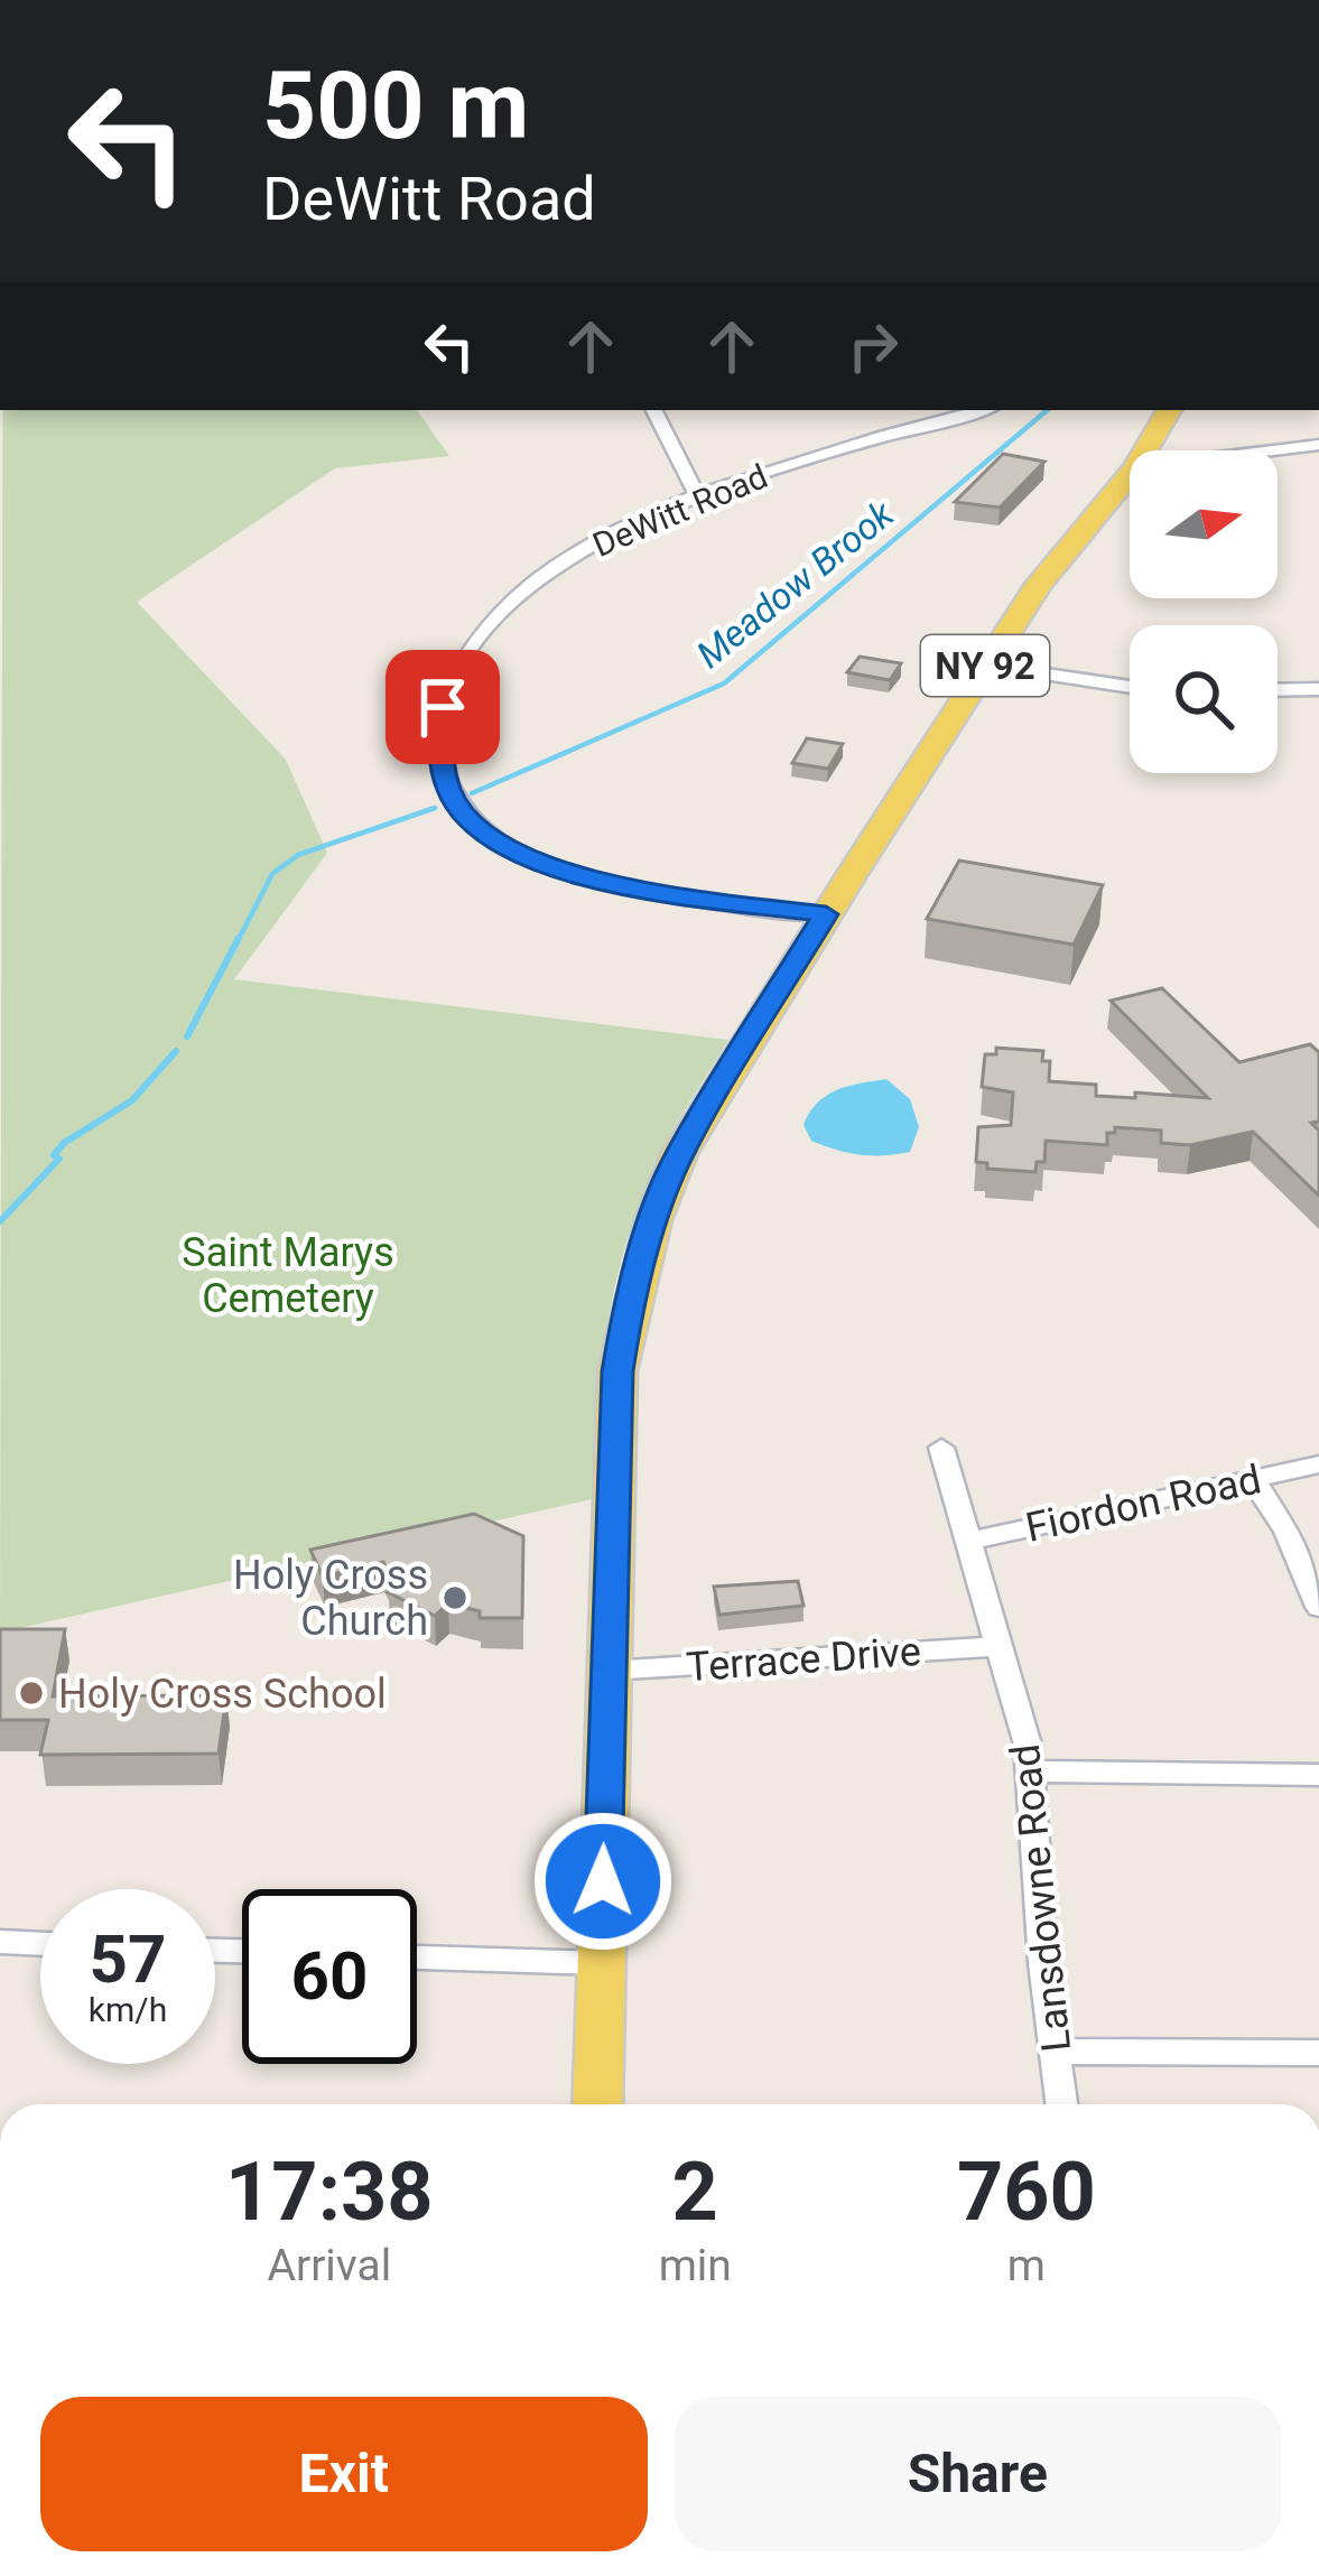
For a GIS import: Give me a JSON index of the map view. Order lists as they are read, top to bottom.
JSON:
{
  "streets": {
    "main road": ["NY 92"],
    "street": [
      "DeWitt Road",
      "Fiordon Road",
      "Terrace Drive",
      "Lansdowne Road"
    ]
  },
  "crossings": [
    ["DeWitt Road", "NY 92"],
    ["NY 92", "Terrace Drive"],
    ["Fiordon Road", "Lansdowne Road"],
    ["Terrace Drive", "Lansdowne Road"]
  ],
  "water": ["Meadow Brook"],
  "parks": ["Saint Marys Cemetery"],
  "places": ["Holy Cross Church", "Holy Cross School"],
  "north": "right",
  "page": {
    "turn": ["500 m", "DeWitt Road"],
    "speed": "57 km/h",
    "limit": "60",
    "eta": [
      "17:38",
      "Arrival",
      "2",
      "min",
      "760",
      "m"
    ],
    "buttons": ["Exit", "Share"]
  }
}
